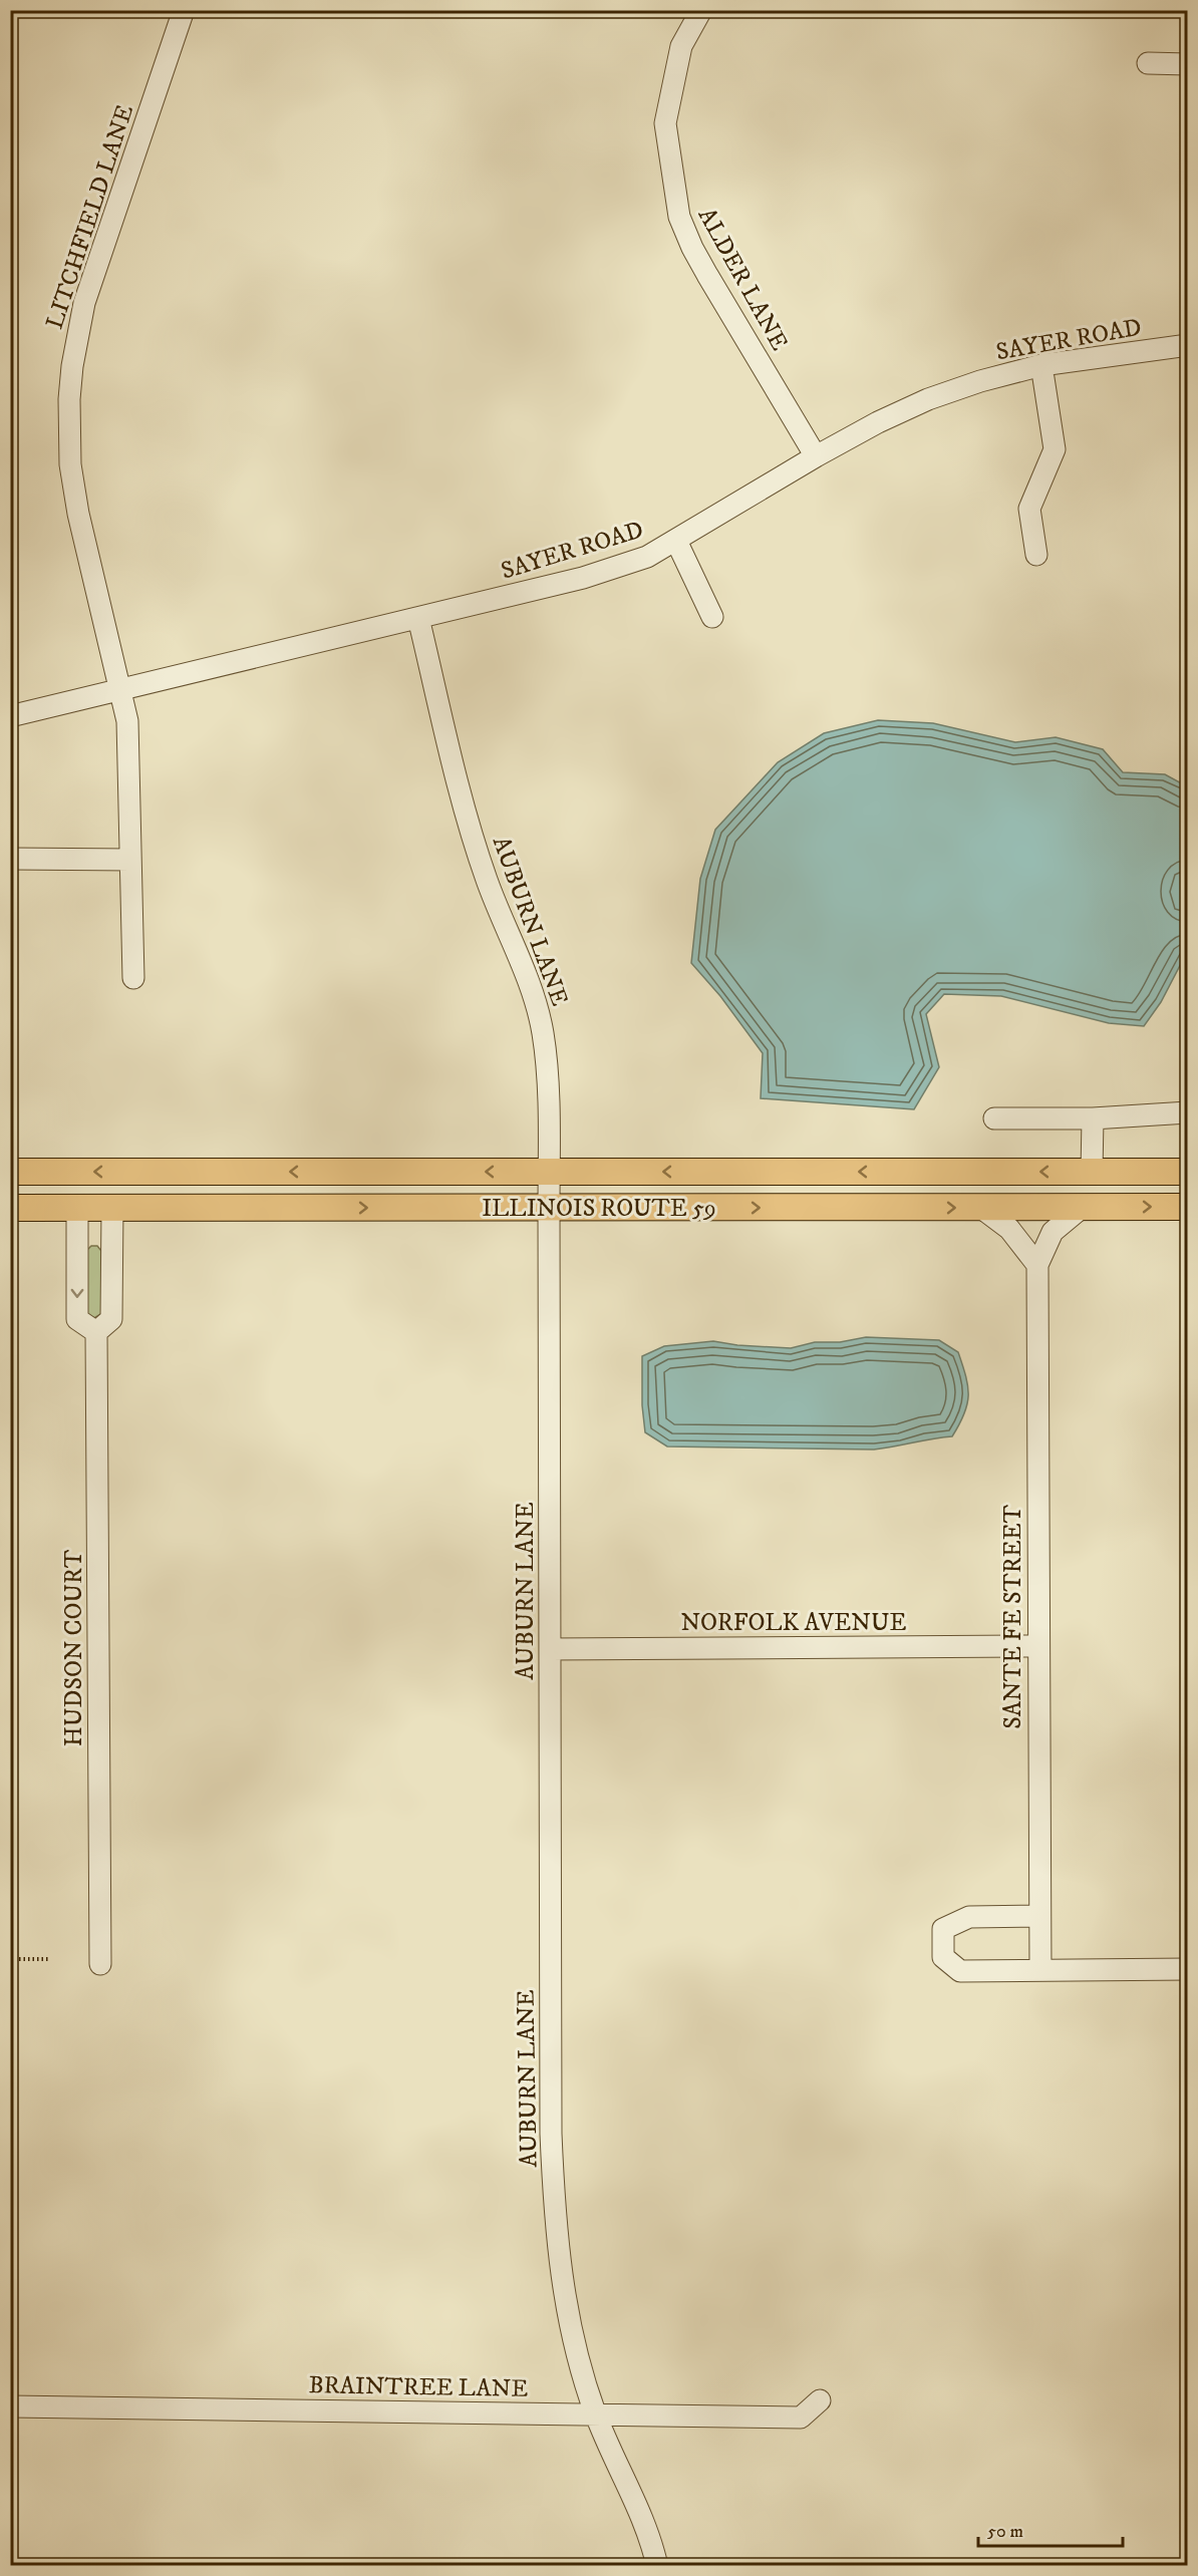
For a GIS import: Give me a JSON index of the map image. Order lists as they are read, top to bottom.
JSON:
{
  "streets": {
    "main road": ["ILLINOIS ROUTE 59"],
    "street": [
      "LITCHFIELD LANE",
      "ALDER LANE",
      "SAYER ROAD",
      "AUBURN LANE",
      "SANTE FE STREET",
      "NORFOLK AVENUE",
      "HUDSON COURT",
      "BRAINTREE LANE"
    ]
  },
  "crossings": [
    ["LITCHFIELD LANE", "SAYER ROAD"],
    ["ALDER LANE", "SAYER ROAD"],
    ["SAYER ROAD", "AUBURN LANE"],
    ["AUBURN LANE", "ILLINOIS ROUTE 59"],
    ["AUBURN LANE", "NORFOLK AVENUE"],
    ["AUBURN LANE", "BRAINTREE LANE"],
    ["ILLINOIS ROUTE 59", "SANTE FE STREET"],
    ["SANTE FE STREET", "NORFOLK AVENUE"]
  ],
  "scale_bar": "50 m"
}
